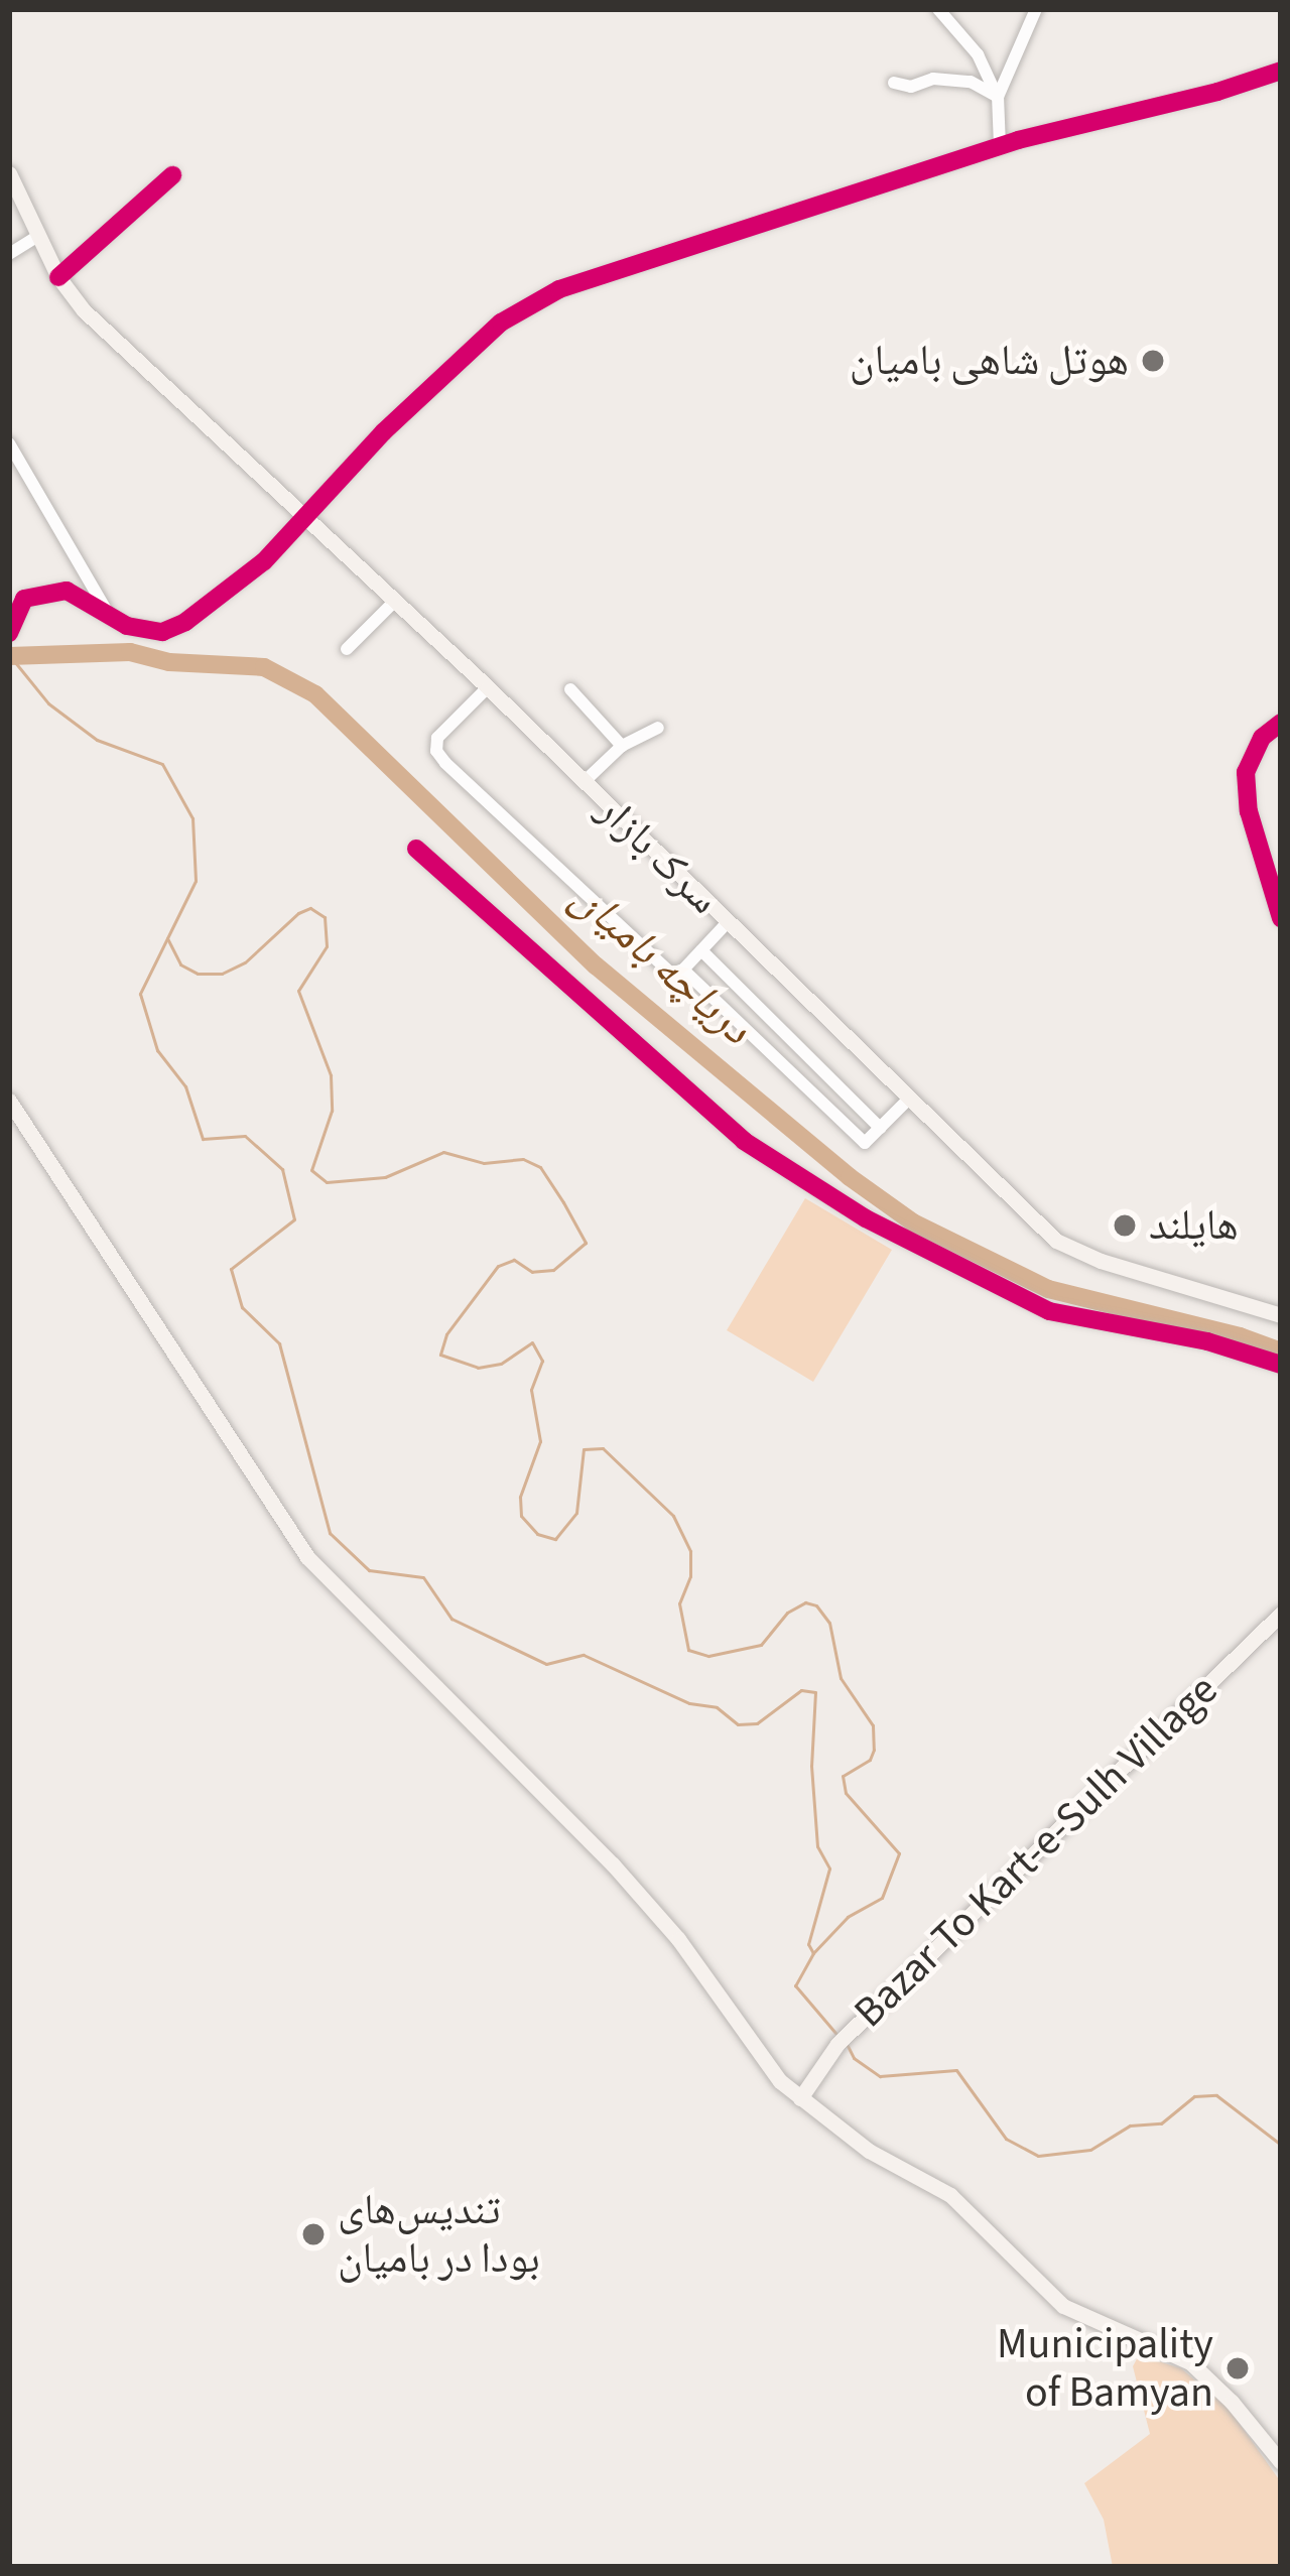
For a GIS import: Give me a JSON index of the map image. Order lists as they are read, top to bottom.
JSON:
{
  "streets": {
    "main road": ["سرک بازار", "Bazar To Kart-e-Sulh Village"]
  },
  "water": ["دریاچه بامیان"],
  "places": [
    "هوتل شاهی بامیان",
    "هایلند",
    "تندیس‌های بودا در بامیان",
    "Municipality of Bamyan"
  ]
}
